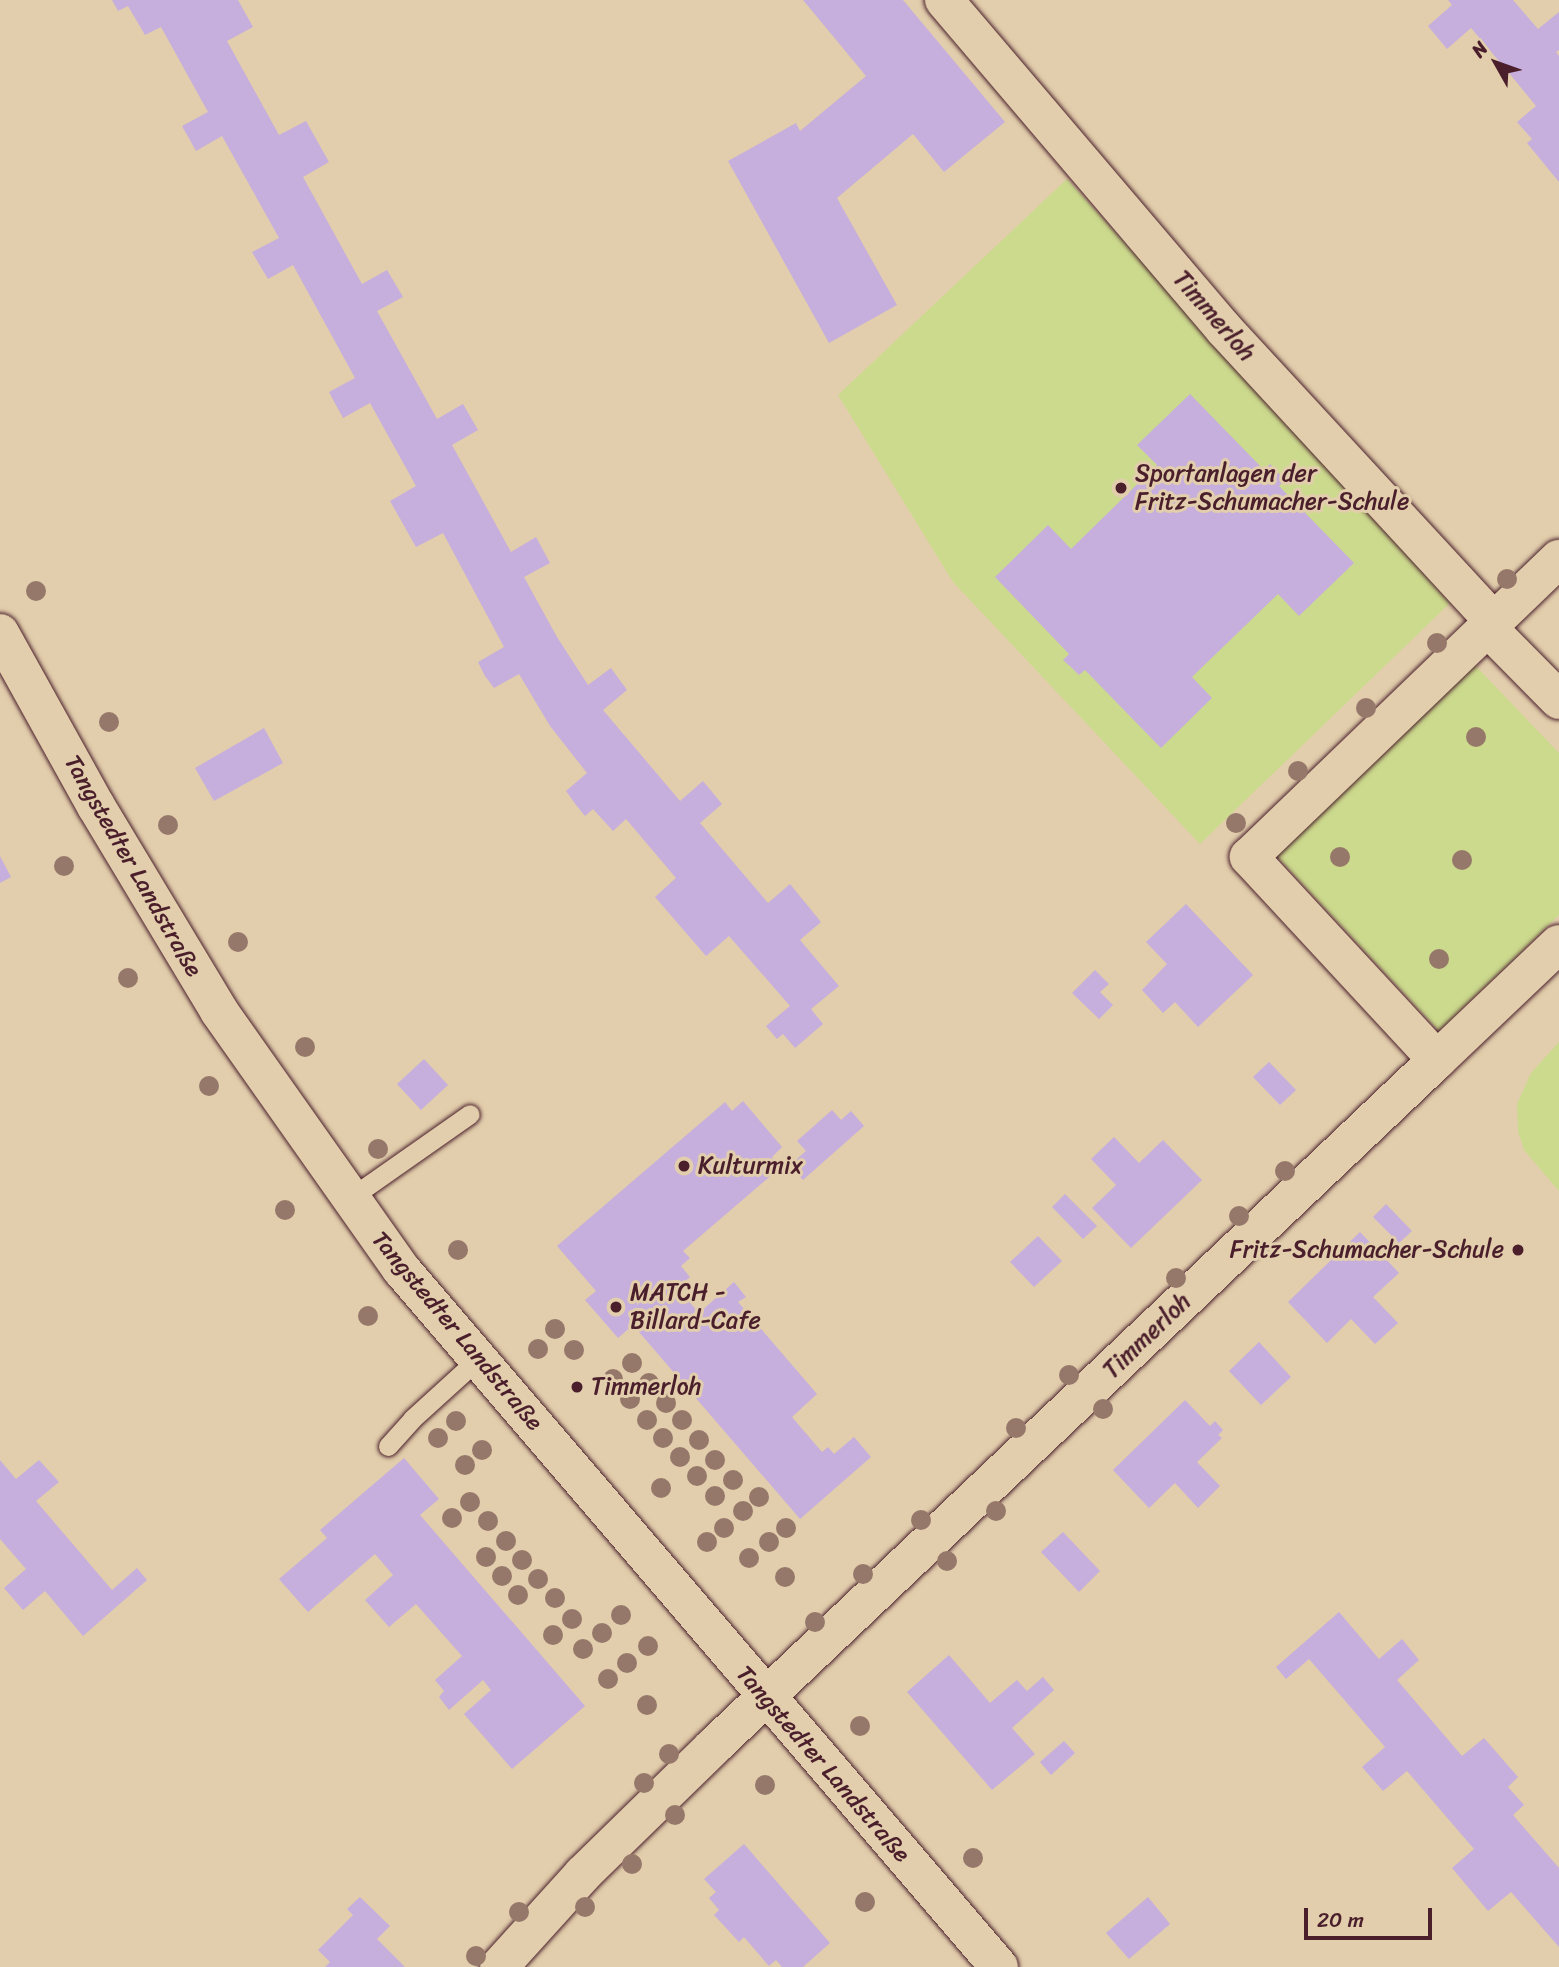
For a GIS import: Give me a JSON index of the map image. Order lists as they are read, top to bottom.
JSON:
{
  "streets": {
    "street": ["Timmerloh", "Tangstedter Landstraße"]
  },
  "crossings": [
    ["Timmerloh", "Tangstedter Landstraße"]
  ],
  "places": [
    "Sportanlagen der Fritz-Schumacher-Schule",
    "Kulturmix",
    "Fritz-Schumacher-Schule",
    "MATCH - Billard-Cafe",
    "Timmerloh"
  ],
  "scale_bar": "20 m",
  "north": "top left"
}
